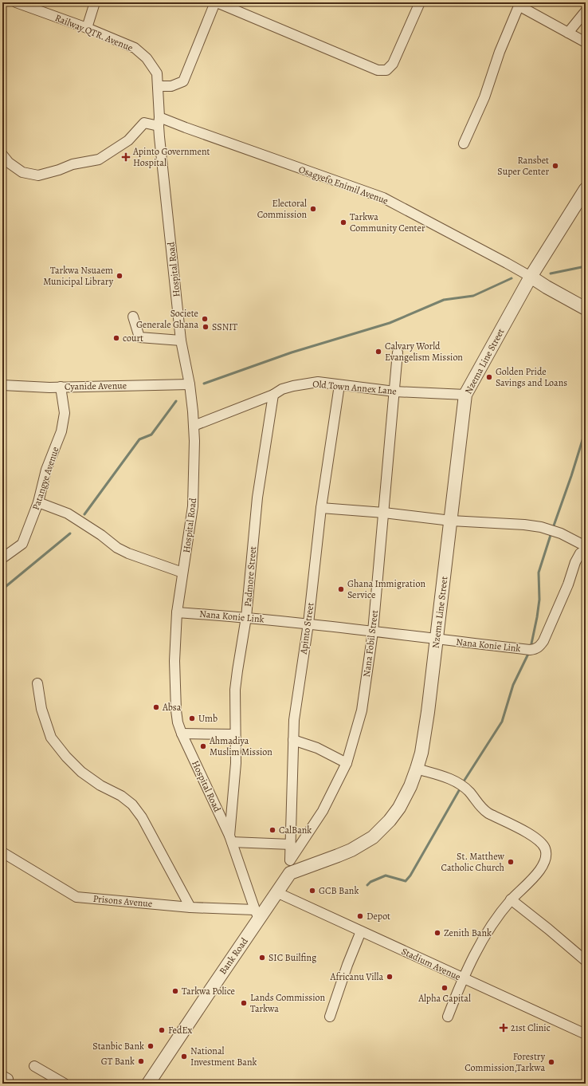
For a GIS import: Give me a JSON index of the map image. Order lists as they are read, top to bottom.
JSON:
{
  "streets": {
    "street": [
      "Railway QTR. Avenue",
      "Osagyefo Enimil Avenue",
      "Hospital Road",
      "Nzema Line Street",
      "Cyanide Avenue",
      "Old Town Annex Lane",
      "Patangye Avenue",
      "Padmore Street",
      "Nana Konie Link",
      "Apinto Street",
      "Nana Fobil Street",
      "Prisons Avenue",
      "Bank Road",
      "Stadium Avenue"
    ]
  },
  "crossings": [
    ["Railway QTR. Avenue", "Osagyefo Enimil Avenue"],
    ["Railway QTR. Avenue", "Hospital Road"],
    ["Osagyefo Enimil Avenue", "Hospital Road"],
    ["Osagyefo Enimil Avenue", "Nzema Line Street"],
    ["Hospital Road", "Cyanide Avenue"],
    ["Hospital Road", "Old Town Annex Lane"],
    ["Hospital Road", "Padmore Street"],
    ["Hospital Road", "Nana Konie Link"],
    ["Hospital Road", "Prisons Avenue"],
    ["Hospital Road", "Bank Road"],
    ["Nzema Line Street", "Old Town Annex Lane"],
    ["Nzema Line Street", "Nana Konie Link"],
    ["Nzema Line Street", "Apinto Street"],
    ["Cyanide Avenue", "Patangye Avenue"],
    ["Old Town Annex Lane", "Padmore Street"],
    ["Old Town Annex Lane", "Apinto Street"],
    ["Old Town Annex Lane", "Nana Fobil Street"],
    ["Padmore Street", "Nana Konie Link"],
    ["Nana Konie Link", "Apinto Street"],
    ["Nana Konie Link", "Nana Fobil Street"],
    ["Apinto Street", "Nana Fobil Street"],
    ["Prisons Avenue", "Bank Road"],
    ["Bank Road", "Stadium Avenue"]
  ],
  "places": {
    "health": ["Apinto Government Hospital", "21st Clinic"],
    "other": [
      "Ransbet Super Center",
      "Electoral Commission",
      "Tarkwa Community Center",
      "Tarkwa Nsuaem Municipal Library",
      "Societe Generale Ghana",
      "SSNIT",
      "court",
      "Calvary World Evangelism Mission",
      "Golden Pride Savings and Loans",
      "Ghana Immigration Service",
      "Absa",
      "Umb",
      "Ahmadiya Muslim Mission",
      "CalBank",
      "St. Matthew Catholic Church",
      "GCB Bank",
      "Depot",
      "Zenith Bank",
      "SIC Builfing",
      "Africanu Villa",
      "Alpha Capital",
      "Tarkwa Police",
      "Lands Commission Tarkwa",
      "FedEx",
      "Stanbic Bank",
      "National Investment Bank",
      "GT Bank",
      "Forestry Commission,Tarkwa"
    ]
  }
}
